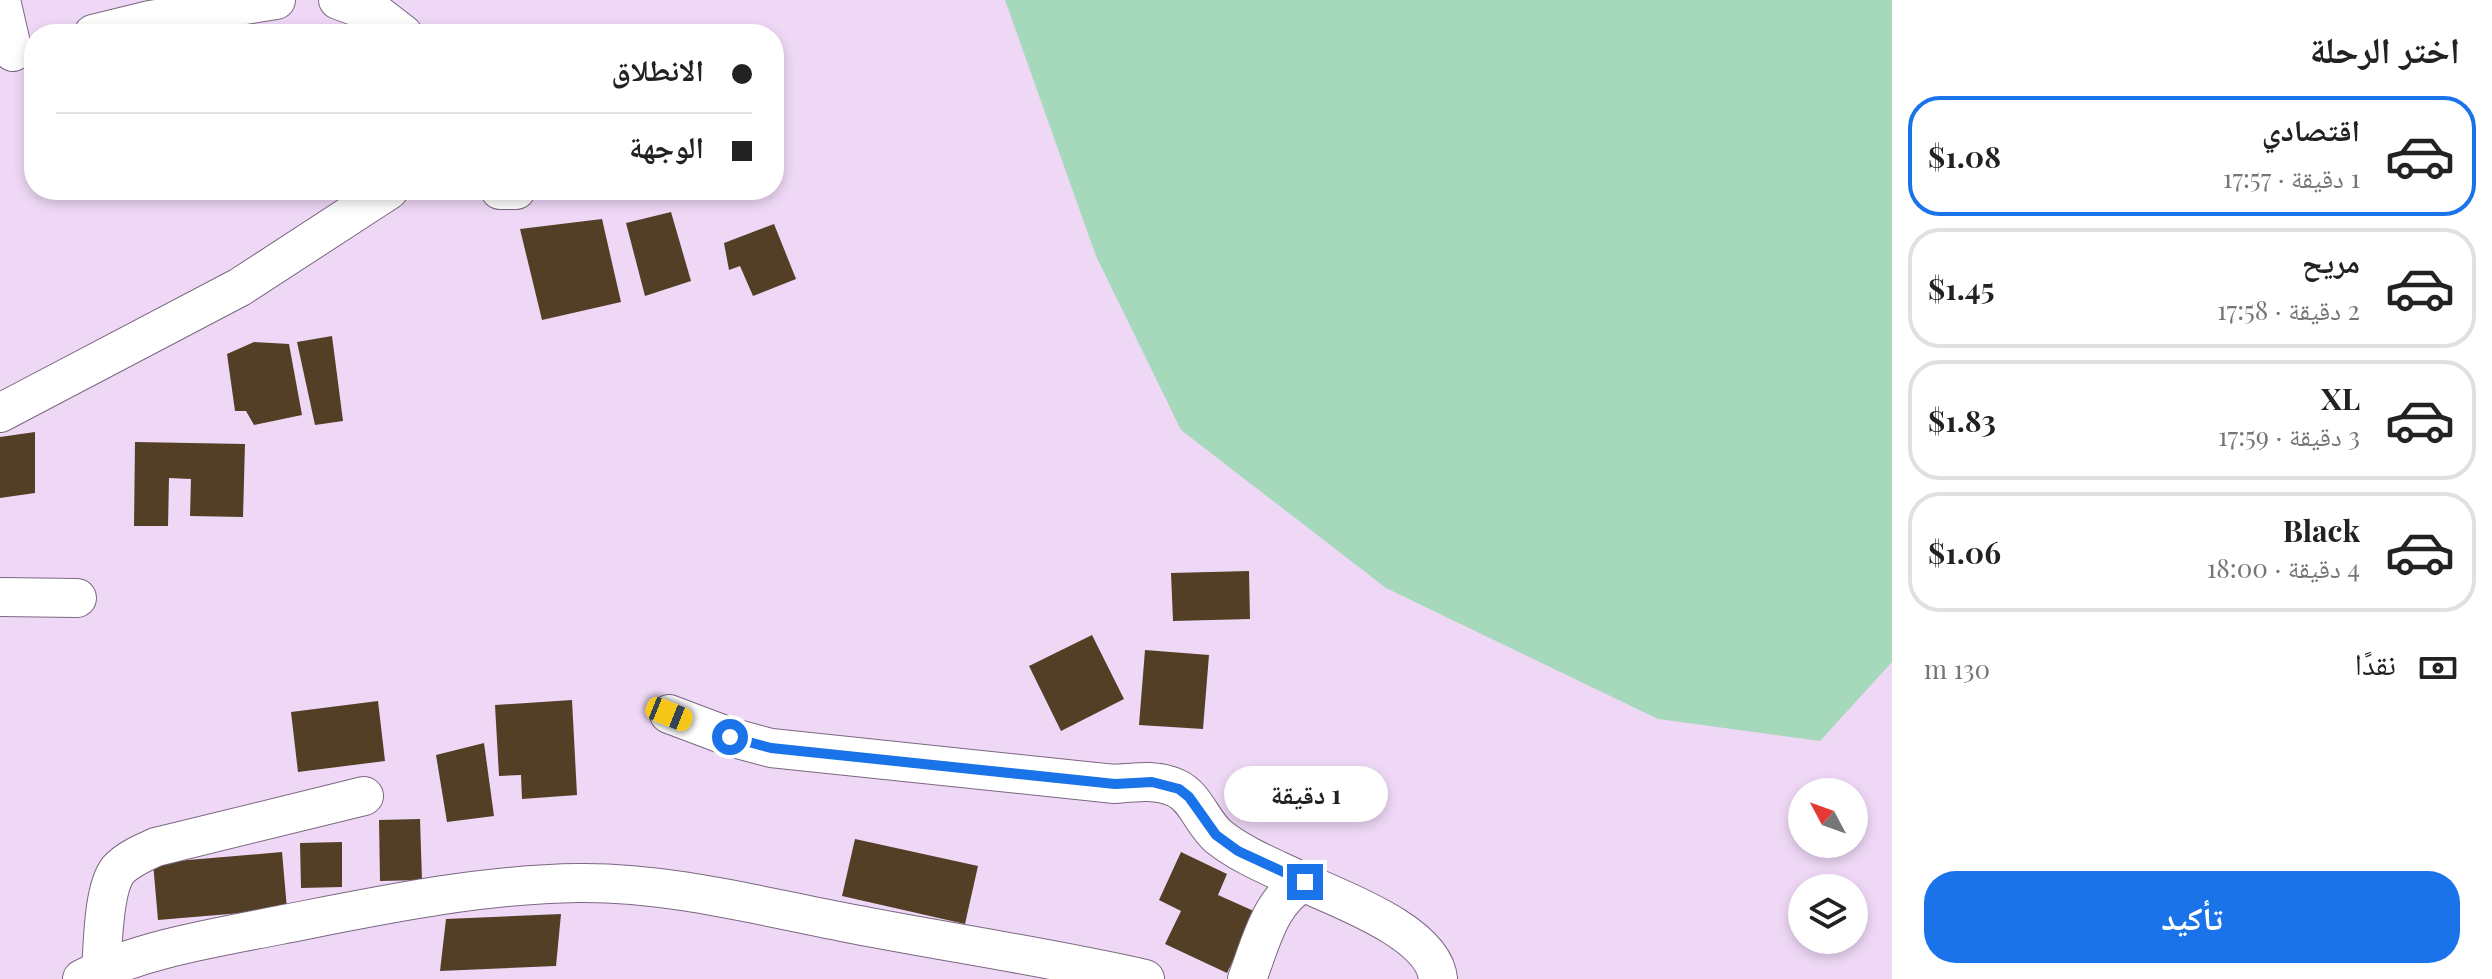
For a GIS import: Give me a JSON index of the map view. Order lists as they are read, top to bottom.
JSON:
{
  "north": "top left",
  "page": {
    "heading": "اختر الرحلة",
    "banner": ["الانطلاق", "الوجهة"],
    "list": [
      {
        "name": "اقتصادي",
        "note": "1 دقيقة · 17:57",
        "value": "$1.08"
      },
      {
        "name": "مريح",
        "note": "2 دقيقة · 17:58",
        "value": "$1.45"
      },
      {
        "name": "XL",
        "note": "3 دقيقة · 17:59",
        "value": "$1.83"
      },
      {
        "name": "Black",
        "note": "4 دقيقة · 18:00",
        "value": "$1.06"
      }
    ],
    "pay": ["نقدًا", "130 m"],
    "bubble": "1 دقيقة",
    "buttons": "تأكيد"
  }
}
